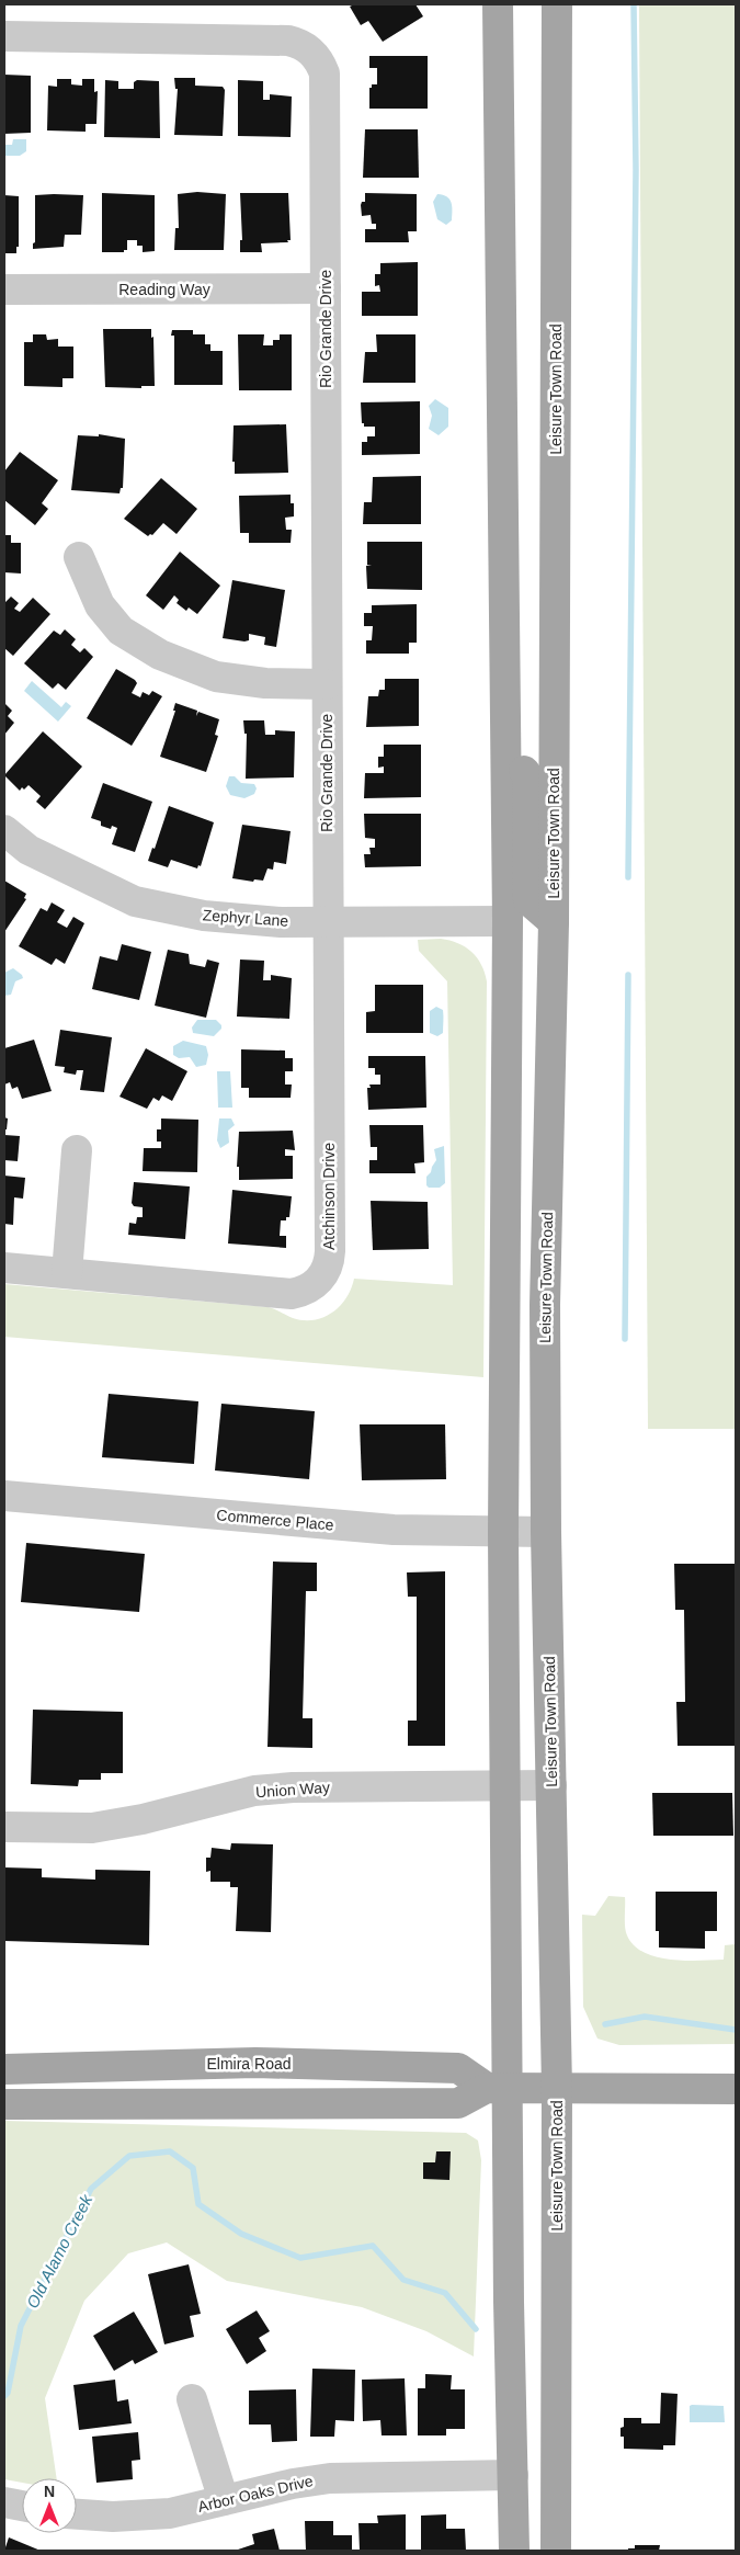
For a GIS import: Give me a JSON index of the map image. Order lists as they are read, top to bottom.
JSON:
{
  "streets": {
    "main road": ["Leisure Town Road", "Elmira Road"],
    "street": [
      "Reading Way",
      "Rio Grande Drive",
      "Zephyr Lane",
      "Atchinson Drive",
      "Commerce Place",
      "Union Way",
      "Arbor Oaks Drive"
    ]
  },
  "crossings": [
    ["Reading Way", "Rio Grande Drive"],
    ["Rio Grande Drive", "Zephyr Lane"],
    ["Rio Grande Drive", "Atchinson Drive"],
    ["Leisure Town Road", "Commerce Place"],
    ["Leisure Town Road", "Union Way"],
    ["Zephyr Lane", "Atchinson Drive"]
  ],
  "water": ["Old Alamo Creek"],
  "north": "top"
}
